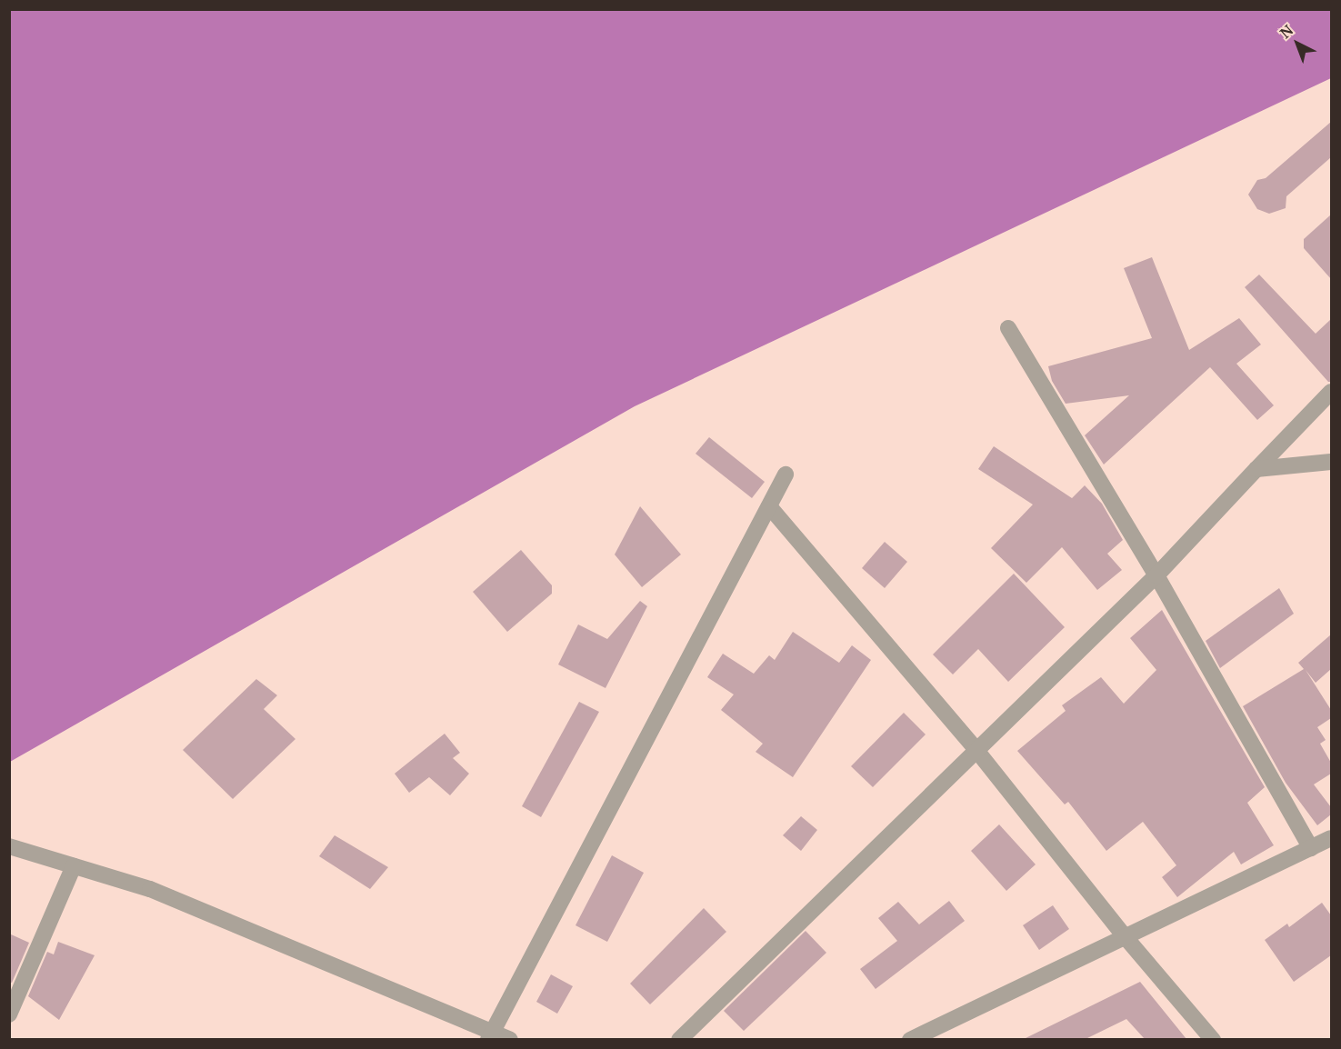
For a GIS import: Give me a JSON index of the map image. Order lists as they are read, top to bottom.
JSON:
{
  "north": "top left"
}
